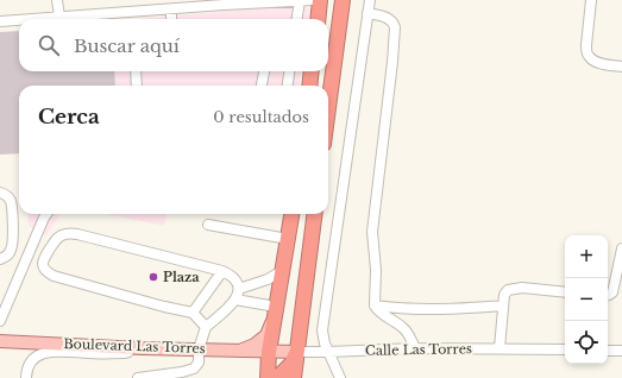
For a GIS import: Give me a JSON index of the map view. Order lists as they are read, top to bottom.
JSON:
{
  "streets": {
    "main road": ["Boulevard Las Torres", "Calle Las Torres"]
  },
  "crossings": [
    ["Boulevard Las Torres", "Calle Las Torres"]
  ],
  "places": ["Plaza"],
  "page": {
    "search": "Buscar aquí",
    "heading": ["Cerca", "0 resultados"],
    "map_buttons": ["+", "−"]
  }
}
